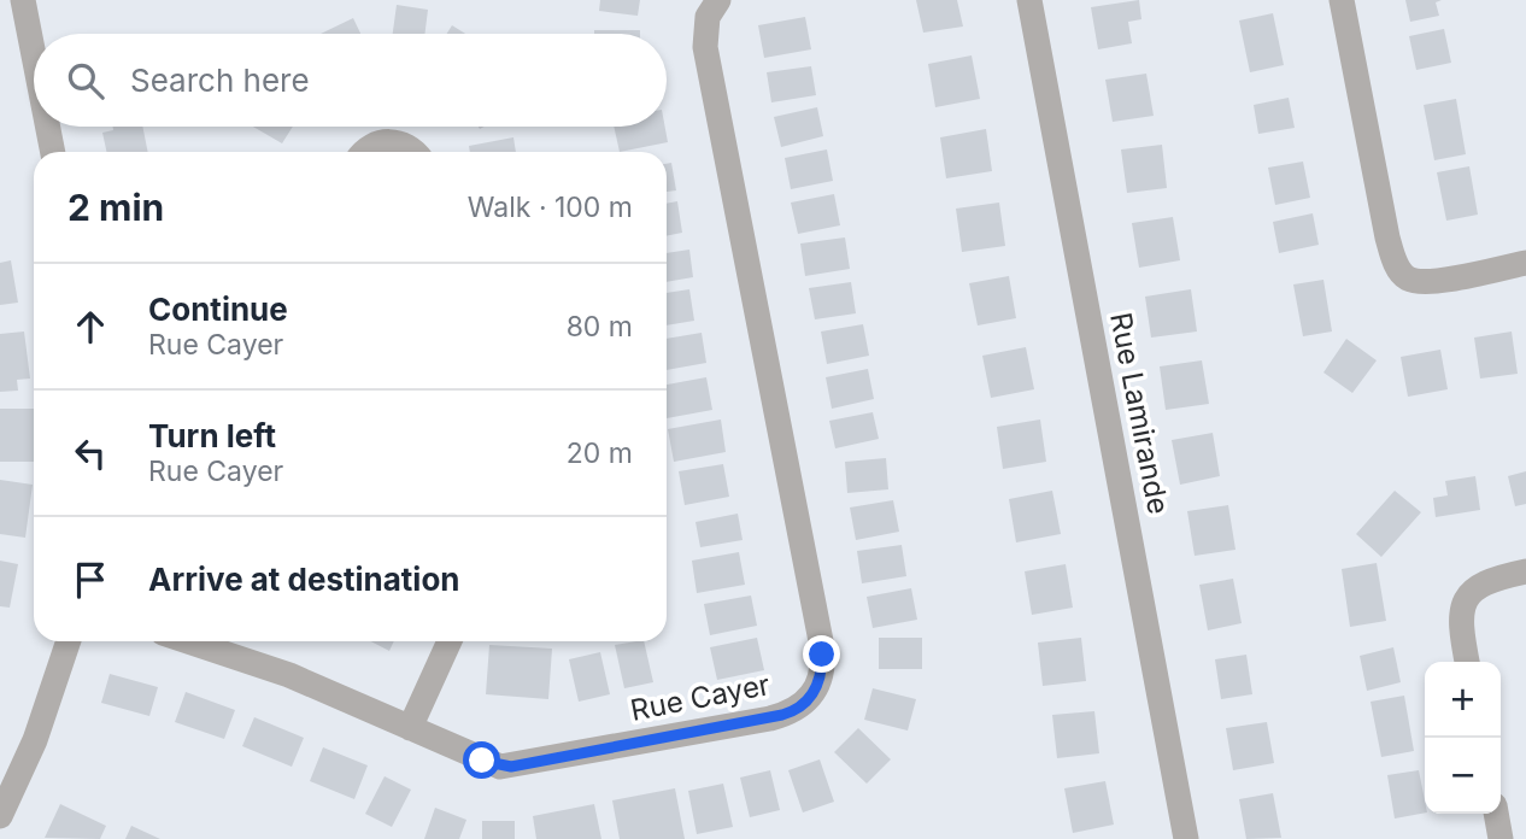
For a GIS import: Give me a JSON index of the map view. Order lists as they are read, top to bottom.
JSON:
{
  "streets": {
    "street": ["Rue Lamirande", "Rue Cayer"]
  },
  "page": {
    "search": "Search here",
    "heading": ["2 min", "Walk · 100 m"],
    "list": [
      ["Continue", "Rue Cayer", "80 m"],
      ["Turn left", "Rue Cayer", "20 m"],
      "Arrive at destination"
    ],
    "map_buttons": ["+", "−"]
  }
}
